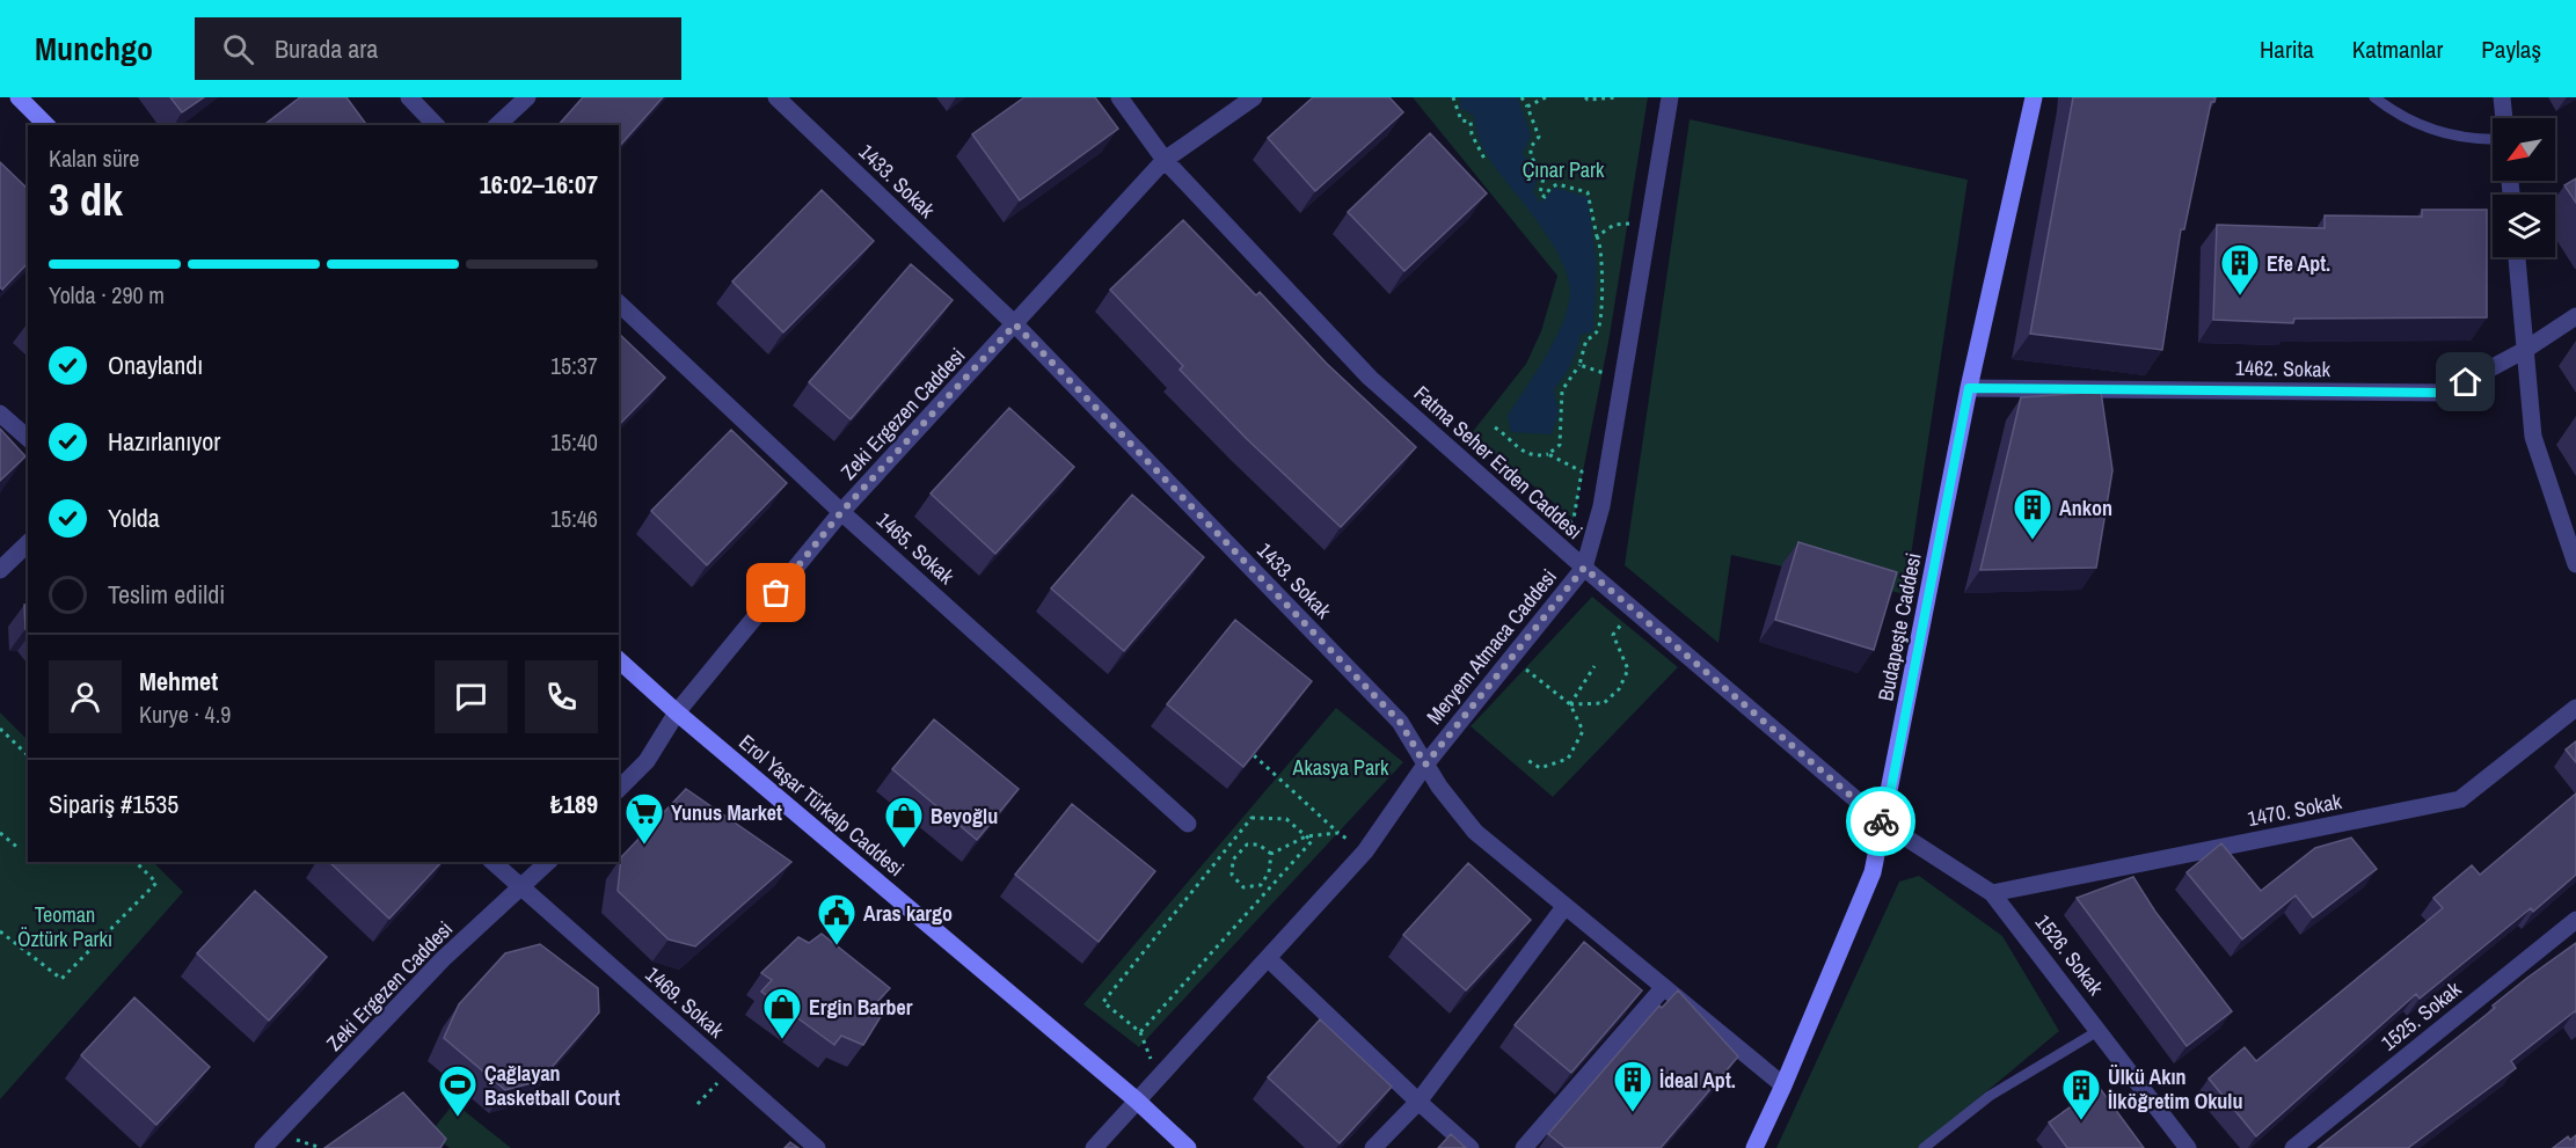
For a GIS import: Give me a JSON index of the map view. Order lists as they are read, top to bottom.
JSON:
{
  "streets": {
    "street": [
      "1433. Sokak",
      "1462. Sokak",
      "Zeki Ergezen Caddesi",
      "Fatma Seher Erden Caddesi",
      "1465. Sokak",
      "Budapeşte Caddesi",
      "Meryem Atmaca Caddesi",
      "Erol Yaşar Türkalp Caddesi",
      "1470. Sokak",
      "1526. Sokak",
      "1469. Sokak",
      "1525. Sokak"
    ]
  },
  "crossings": [
    ["1433. Sokak", "Zeki Ergezen Caddesi"],
    ["1433. Sokak", "Budapeşte Caddesi"],
    ["1433. Sokak", "Meryem Atmaca Caddesi"],
    ["1462. Sokak", "Budapeşte Caddesi"],
    ["Zeki Ergezen Caddesi", "Fatma Seher Erden Caddesi"],
    ["Zeki Ergezen Caddesi", "1465. Sokak"],
    ["Zeki Ergezen Caddesi", "Erol Yaşar Türkalp Caddesi"],
    ["Zeki Ergezen Caddesi", "1469. Sokak"],
    ["Fatma Seher Erden Caddesi", "Budapeşte Caddesi"],
    ["Fatma Seher Erden Caddesi", "Meryem Atmaca Caddesi"],
    ["Fatma Seher Erden Caddesi", "1526. Sokak"],
    ["Budapeşte Caddesi", "1526. Sokak"],
    ["Meryem Atmaca Caddesi", "Erol Yaşar Türkalp Caddesi"],
    ["1470. Sokak", "1526. Sokak"]
  ],
  "parks": ["Çınar Park", "Akasya Park", "Teoman Öztürk Parkı"],
  "places": {
    "building": [
      "Efe Apt.",
      "Ankon",
      "İdeal Apt.",
      "Ülkü Akın İlköğretim Okulu"
    ],
    "supermarket": ["Yunus Market"],
    "shop": ["Beyoğlu", "Ergin Barber"],
    "public building": ["Aras kargo"],
    "sports": ["Çağlayan Basketball Court"]
  },
  "north": "bottom left",
  "page": {
    "header": "Munchgo",
    "search": "Burada ara",
    "nav": ["Harita", "Katmanlar", "Paylaş"],
    "heading": ["3 dk", "Kalan süre", "16:02–16:07"],
    "panel": [
      "Mehmet",
      "Kurye · 4.9",
      "Sipariş #1535",
      "₺189"
    ],
    "bar": "Yolda · 290 m",
    "list": [
      ["Onaylandı", "15:37"],
      ["Hazırlanıyor", "15:40"],
      ["Yolda", "15:46"],
      "Teslim edildi"
    ]
  }
}
